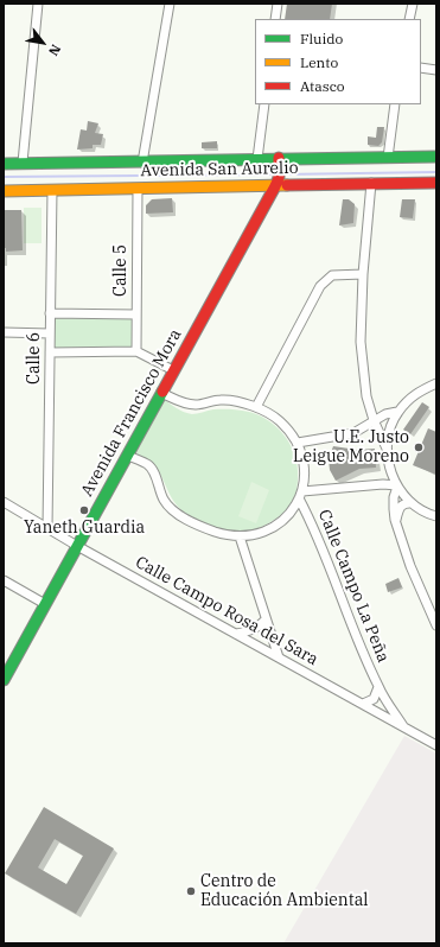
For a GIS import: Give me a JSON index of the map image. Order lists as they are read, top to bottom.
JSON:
{
  "streets": {
    "main road": ["Avenida San Aurelio", "Avenida Francisco Mora"],
    "street": [
      "Calle 5",
      "Calle 6",
      "Calle Campo La Peña",
      "Calle Campo Rosa del Sara"
    ]
  },
  "crossings": [
    ["Avenida San Aurelio", "Calle 5"],
    ["Avenida San Aurelio", "Calle 6"],
    ["Avenida San Aurelio", "Avenida Francisco Mora"],
    ["Calle 6", "Calle Campo Rosa del Sara"],
    ["Avenida Francisco Mora", "Calle Campo La Peña"],
    ["Avenida Francisco Mora", "Calle Campo Rosa del Sara"],
    ["Calle Campo La Peña", "Calle Campo Rosa del Sara"]
  ],
  "places": ["U.E. Justo Leigue Moreno", "Yaneth Guardia", "Centro de Educación Ambiental"],
  "legend": ["Fluido", "Lento", "Atasco"],
  "north": "bottom right"
}
